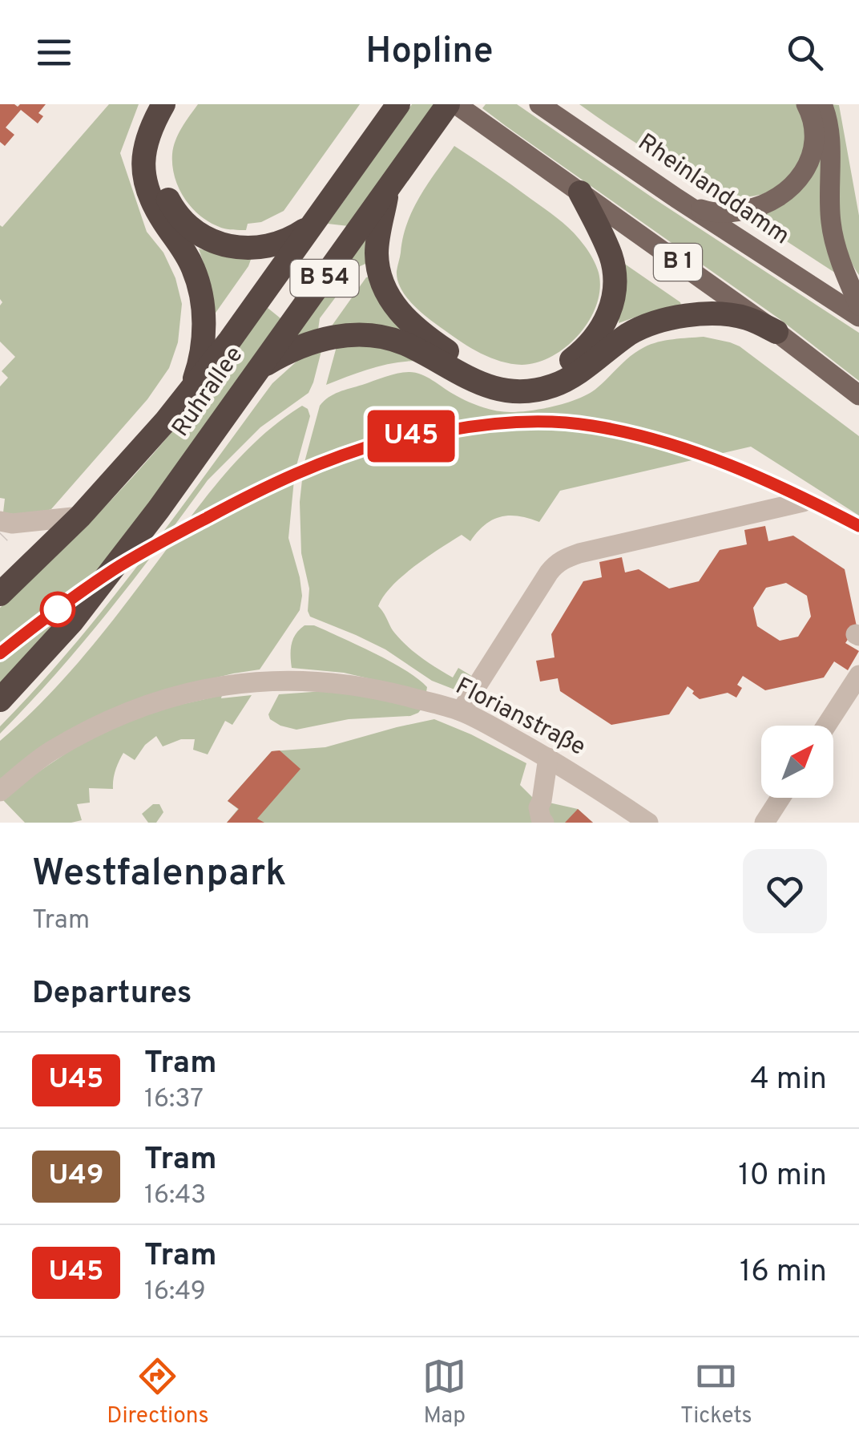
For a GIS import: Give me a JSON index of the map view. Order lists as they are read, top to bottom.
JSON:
{
  "streets": {
    "highway": ["B 54", "Ruhrallee"],
    "main road": ["Rheinlanddamm", "B 1"],
    "street": ["Florianstraße"]
  },
  "lines": ["tram line U45"],
  "north": "top right",
  "page": {
    "header": "Hopline",
    "on_map": "U45",
    "heading": [
      ["Westfalenpark", "Tram"],
      "Departures"
    ],
    "list": [
      {
        "mark": "U45",
        "name": "Tram",
        "note": "16:37",
        "value": "4 min"
      },
      {
        "mark": "U49",
        "name": "Tram",
        "note": "16:43",
        "value": "10 min"
      },
      {
        "mark": "U45",
        "name": "Tram",
        "note": "16:49",
        "value": "16 min"
      }
    ],
    "tabs": ["Directions", "Map", "Tickets"]
  }
}
